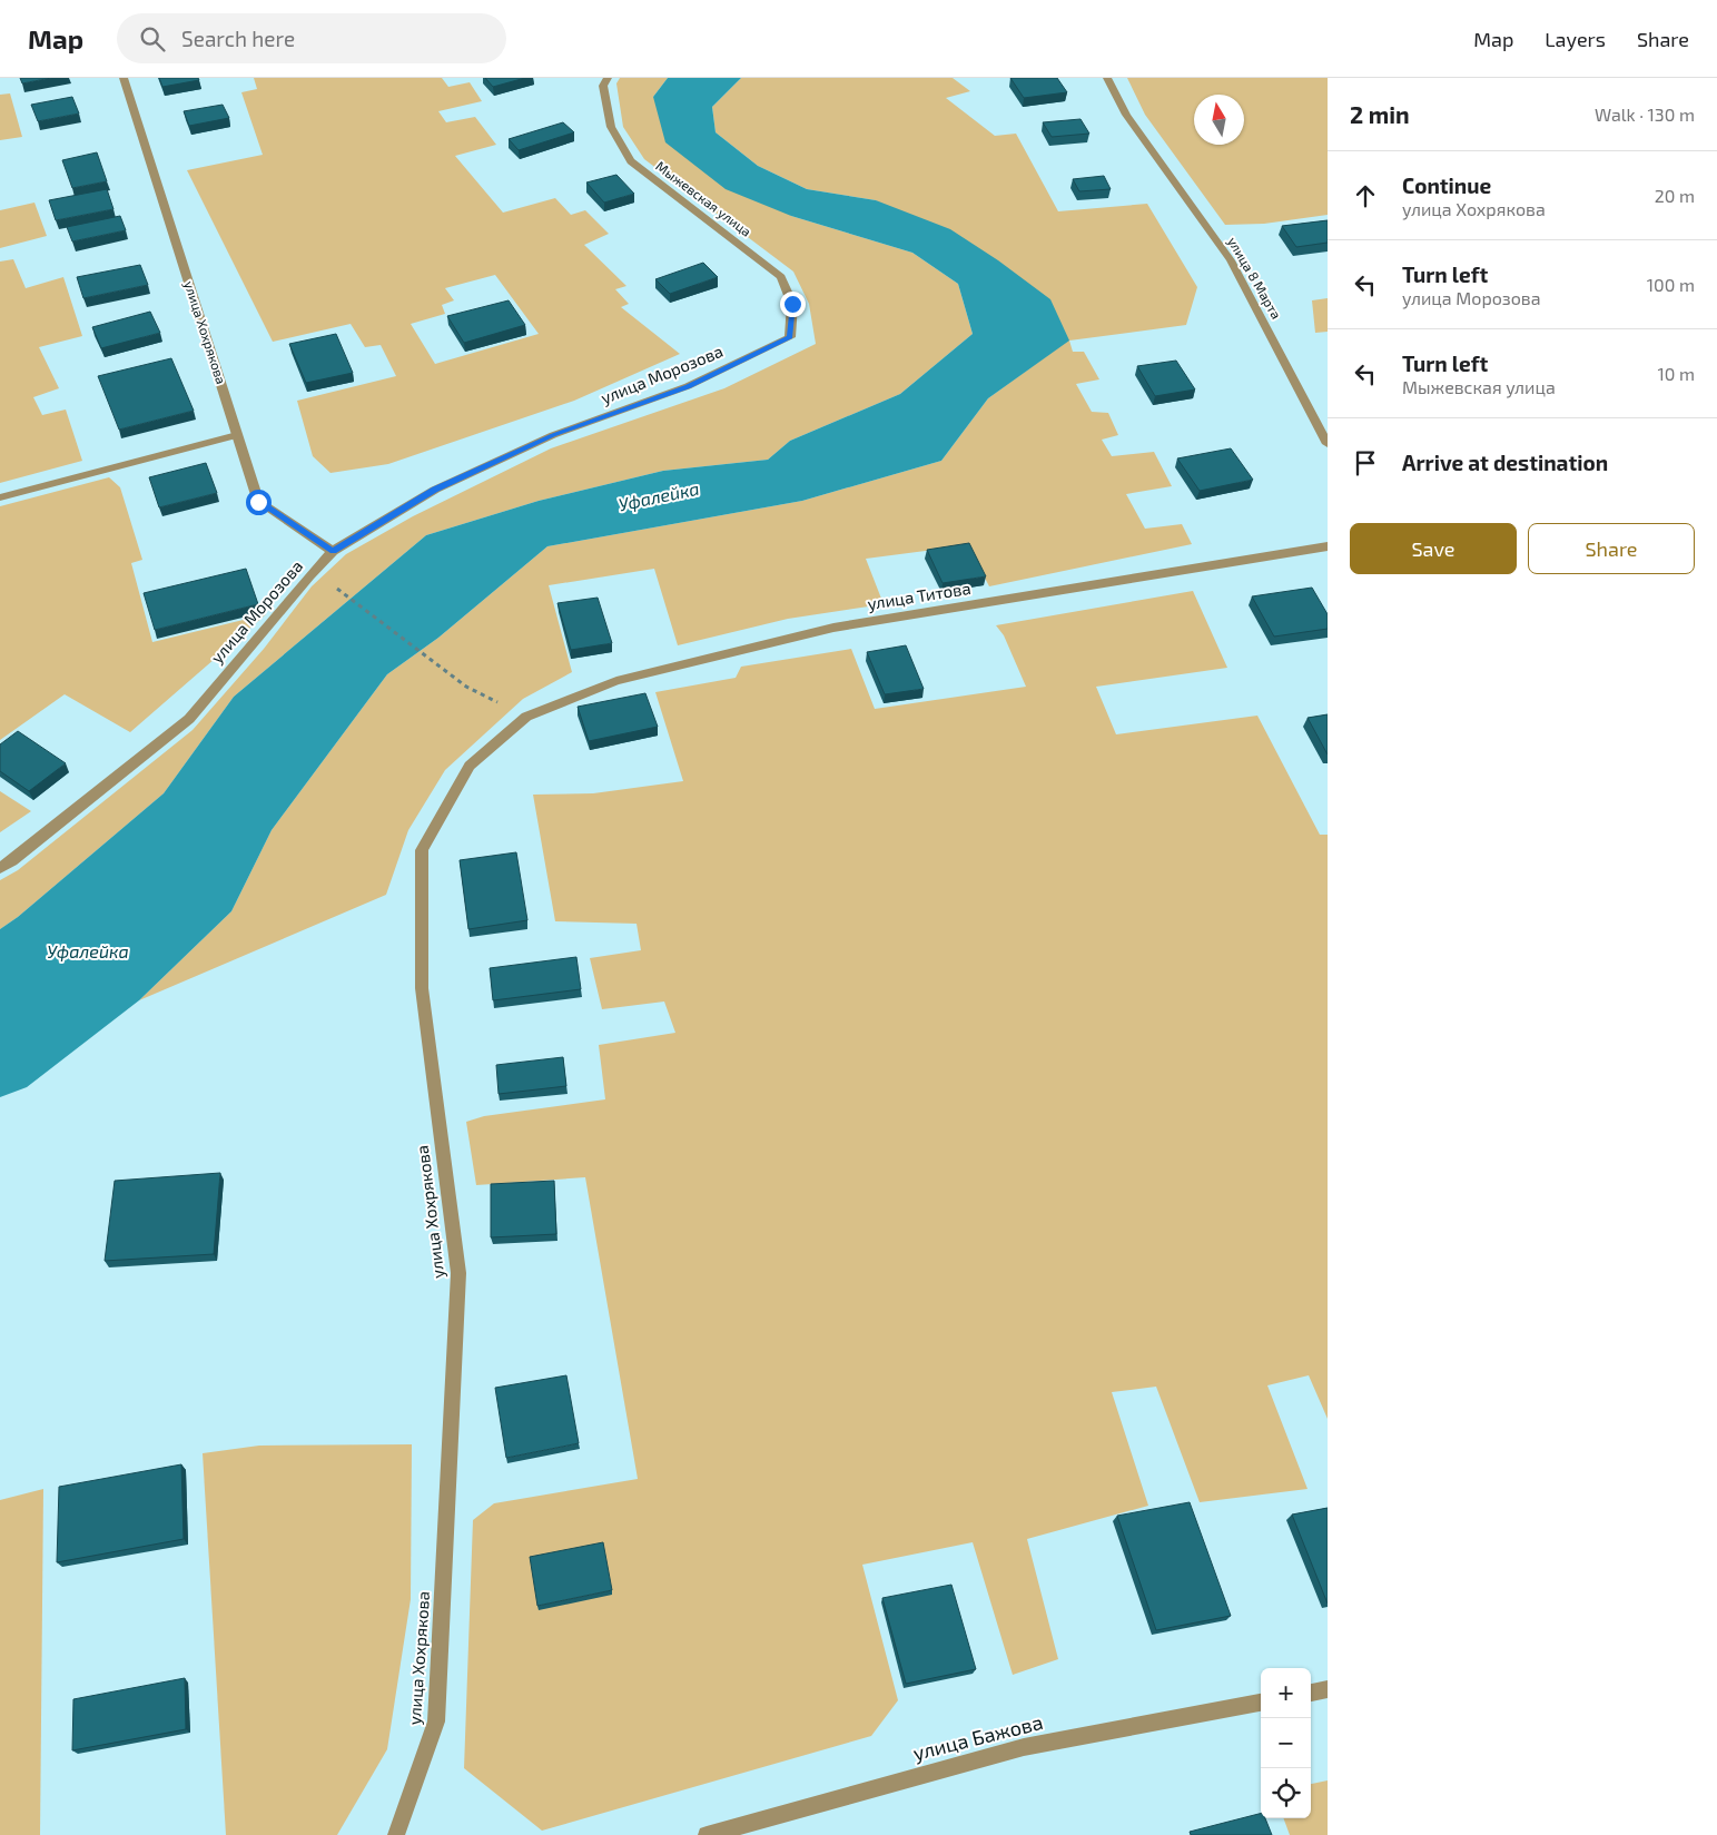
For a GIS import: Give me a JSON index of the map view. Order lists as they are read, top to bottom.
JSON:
{
  "streets": {
    "street": [
      "Мыжевская улица",
      "улица 8 Марта",
      "улица Хохрякова",
      "улица Морозова",
      "улица Титова",
      "улица Бажова"
    ]
  },
  "crossings": [
    ["Мыжевская улица", "улица Морозова"],
    ["улица Хохрякова", "улица Морозова"],
    ["улица Хохрякова", "улица Титова"]
  ],
  "water": ["Уфалейка"],
  "north": "top",
  "page": {
    "header": "Map",
    "search": "Search here",
    "nav": ["Map", "Layers", "Share"],
    "heading": ["2 min", "Walk · 130 m"],
    "list": [
      ["Continue", "улица Хохрякова", "20 m"],
      ["Turn left", "улица Морозова", "100 m"],
      ["Turn left", "Мыжевская улица", "10 m"],
      "Arrive at destination"
    ],
    "buttons": ["Save", "Share"],
    "map_buttons": ["+", "−"]
  }
}
